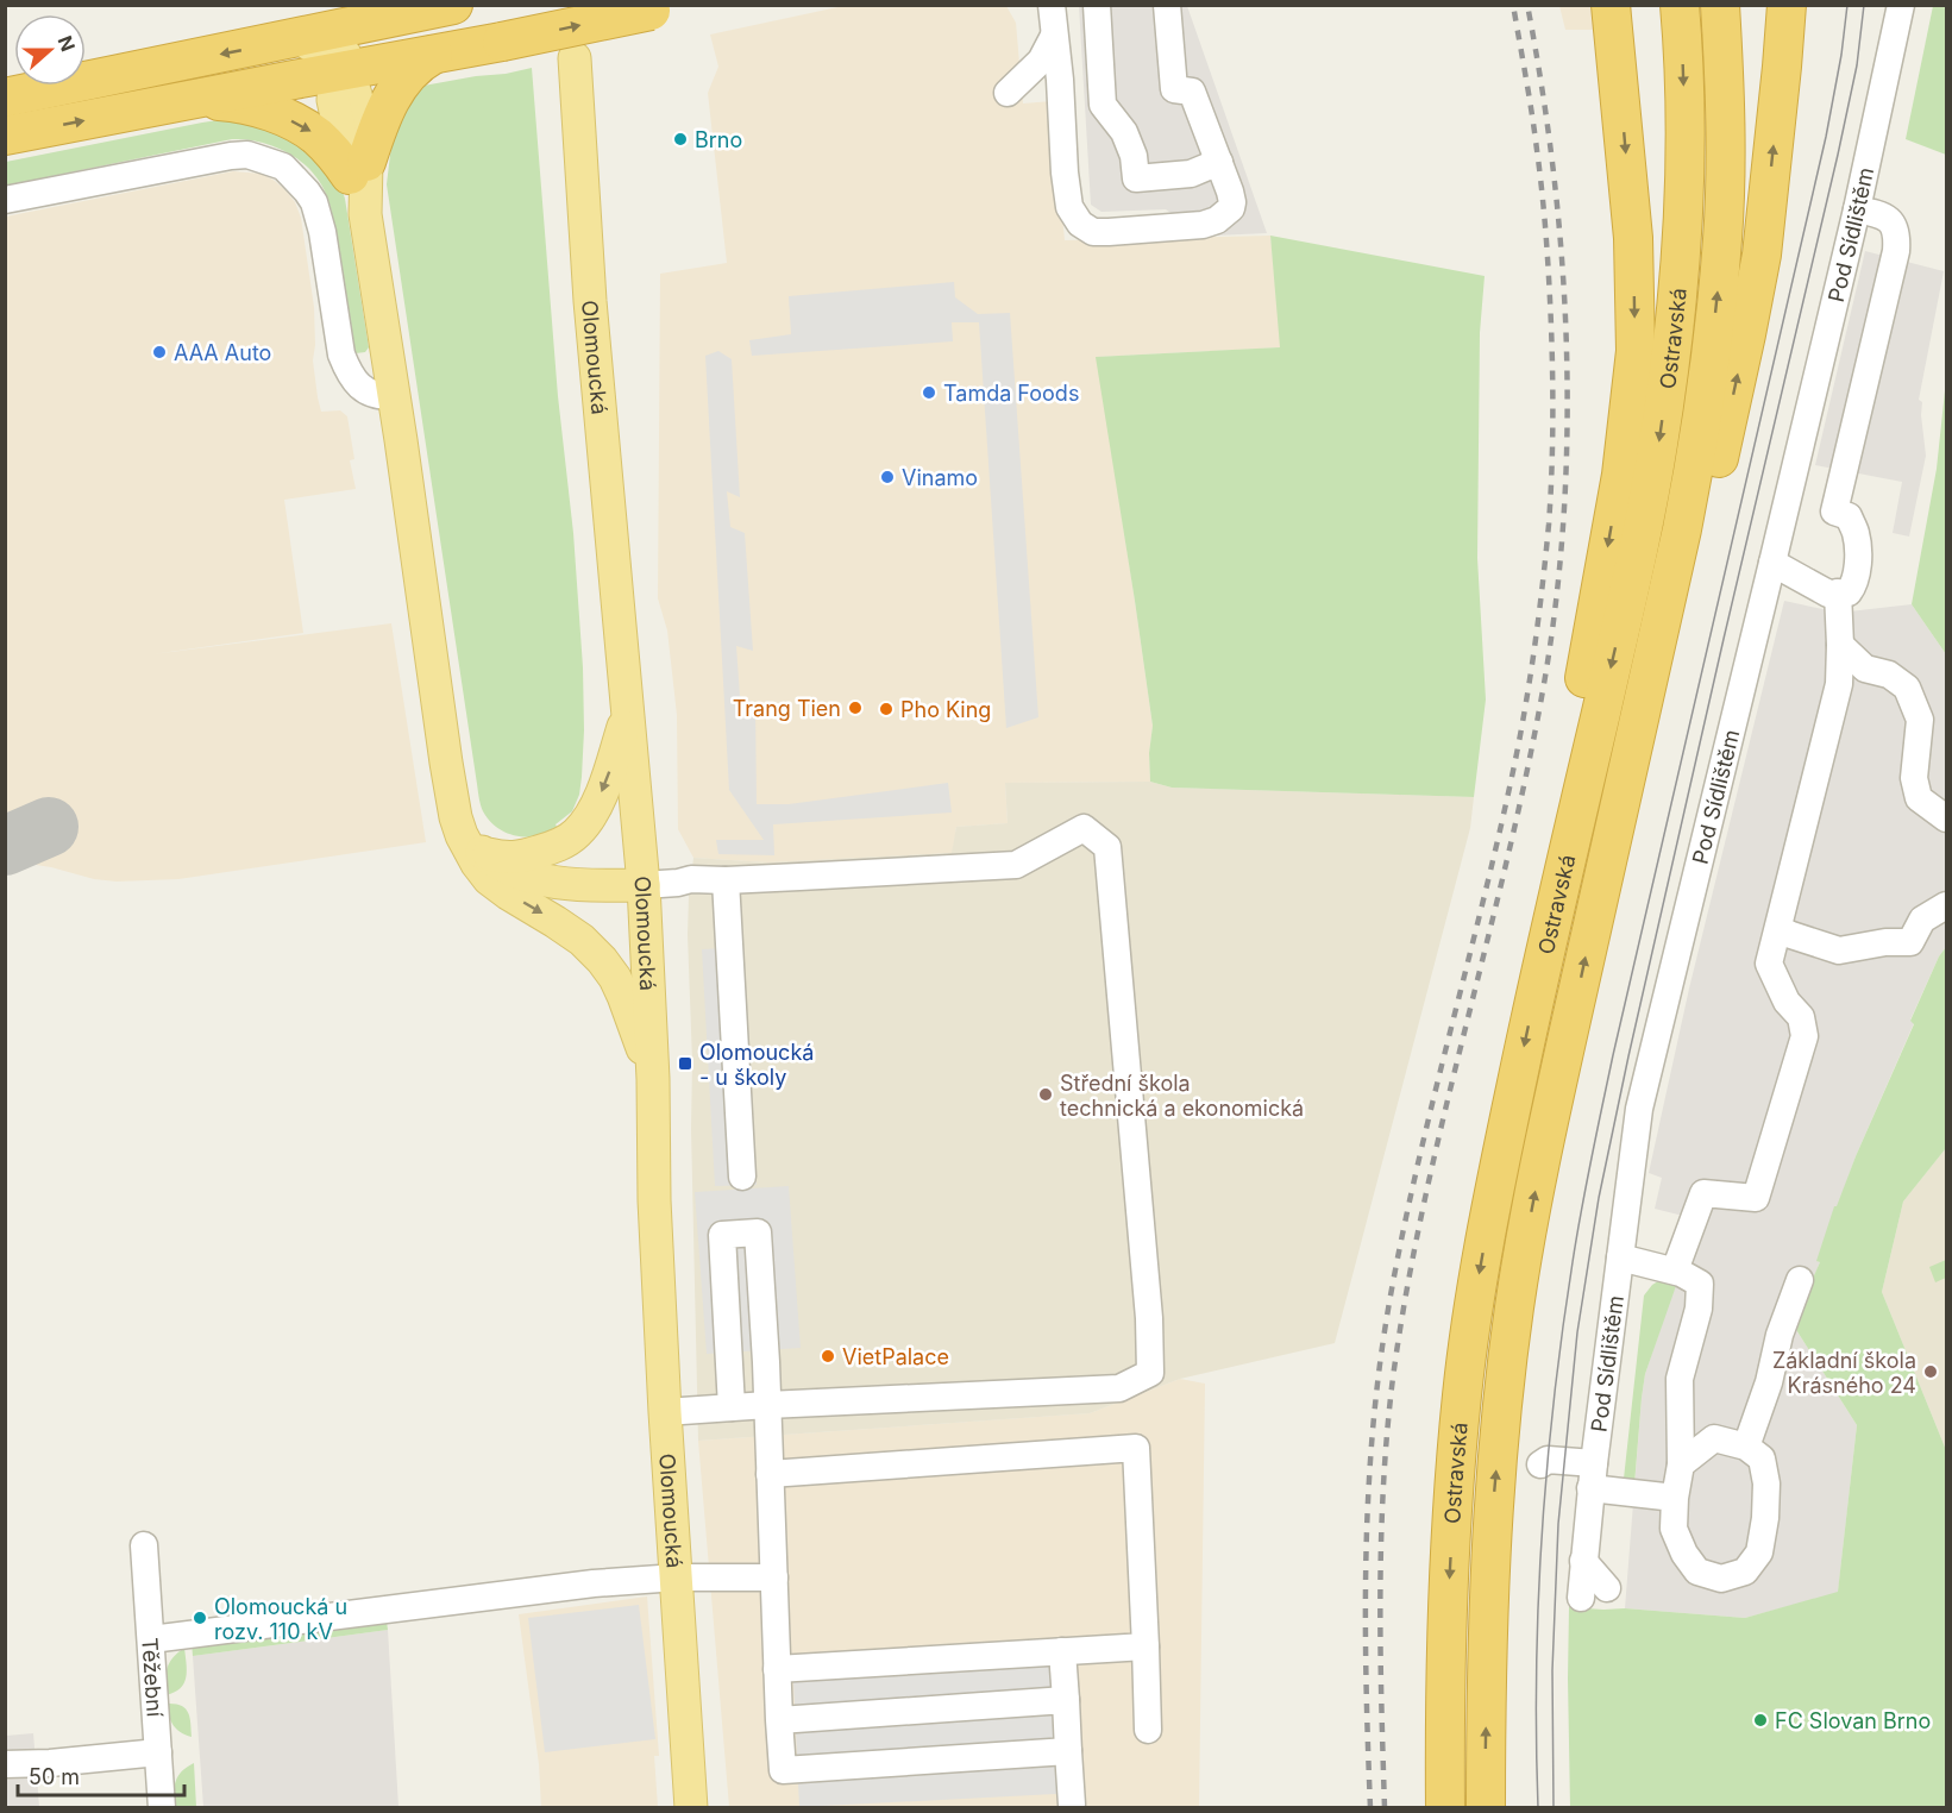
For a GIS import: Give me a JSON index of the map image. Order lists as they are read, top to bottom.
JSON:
{
  "streets": {
    "highway": ["Ostravská"],
    "main road": ["Olomoucká"],
    "street": ["Pod Sídlištěm", "Těžební"]
  },
  "places": {
    "other": [
      "Brno",
      "AAA Auto",
      "Tamda Foods",
      "Vinamo",
      "Trang Tien",
      "Pho King",
      "Střední škola technická a ekonomická",
      "VietPalace",
      "Základní škola Krásného 24",
      "Olomoucká u rozv. 110 kV",
      "FC Slovan Brno"
    ],
    "transit": ["Olomoucká - u školy"]
  },
  "scale_bar": "50 m",
  "north": "right"
}
